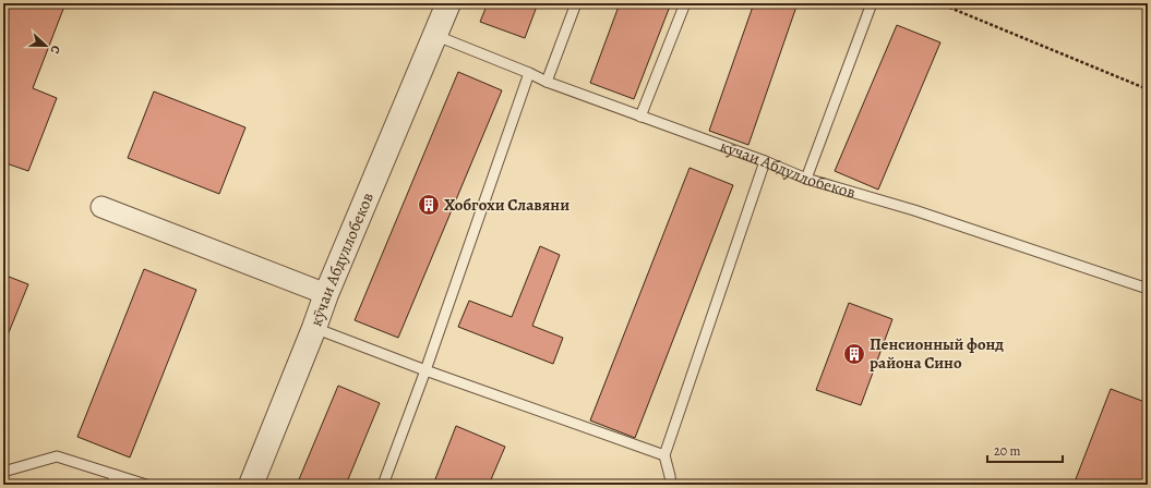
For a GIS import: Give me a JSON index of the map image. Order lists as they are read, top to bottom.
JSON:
{
  "streets": {
    "street": ["кӯчаи Абдуллобеков"]
  },
  "places": {
    "building": ["Хобгохи Славяни", "Пенсионный фонд района Сино"]
  },
  "scale_bar": "20 m",
  "north": "right"
}
